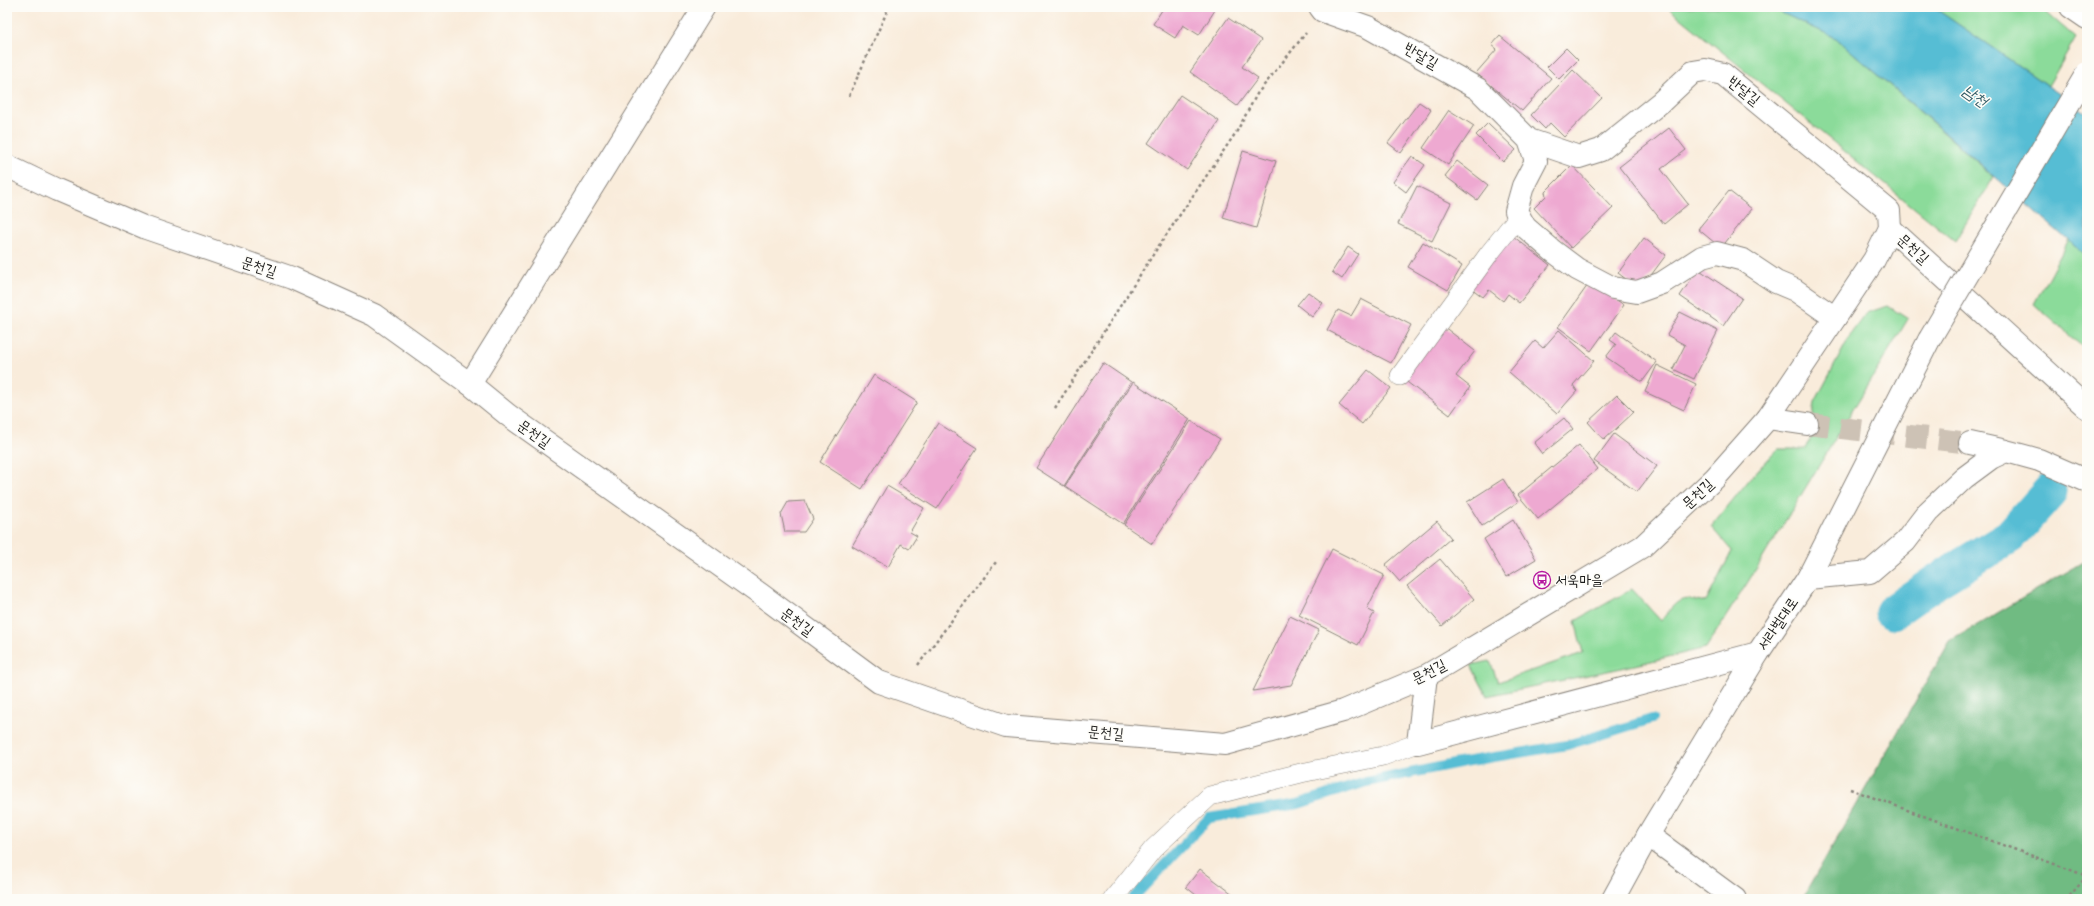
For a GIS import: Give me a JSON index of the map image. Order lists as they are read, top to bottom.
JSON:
{
  "streets": {
    "street": ["반달길", "문천길", "서라벌대로"]
  },
  "crossings": [
    ["반달길", "문천길"]
  ],
  "water": ["남천"],
  "places": {
    "bus stop": ["서욱마을"]
  }
}
